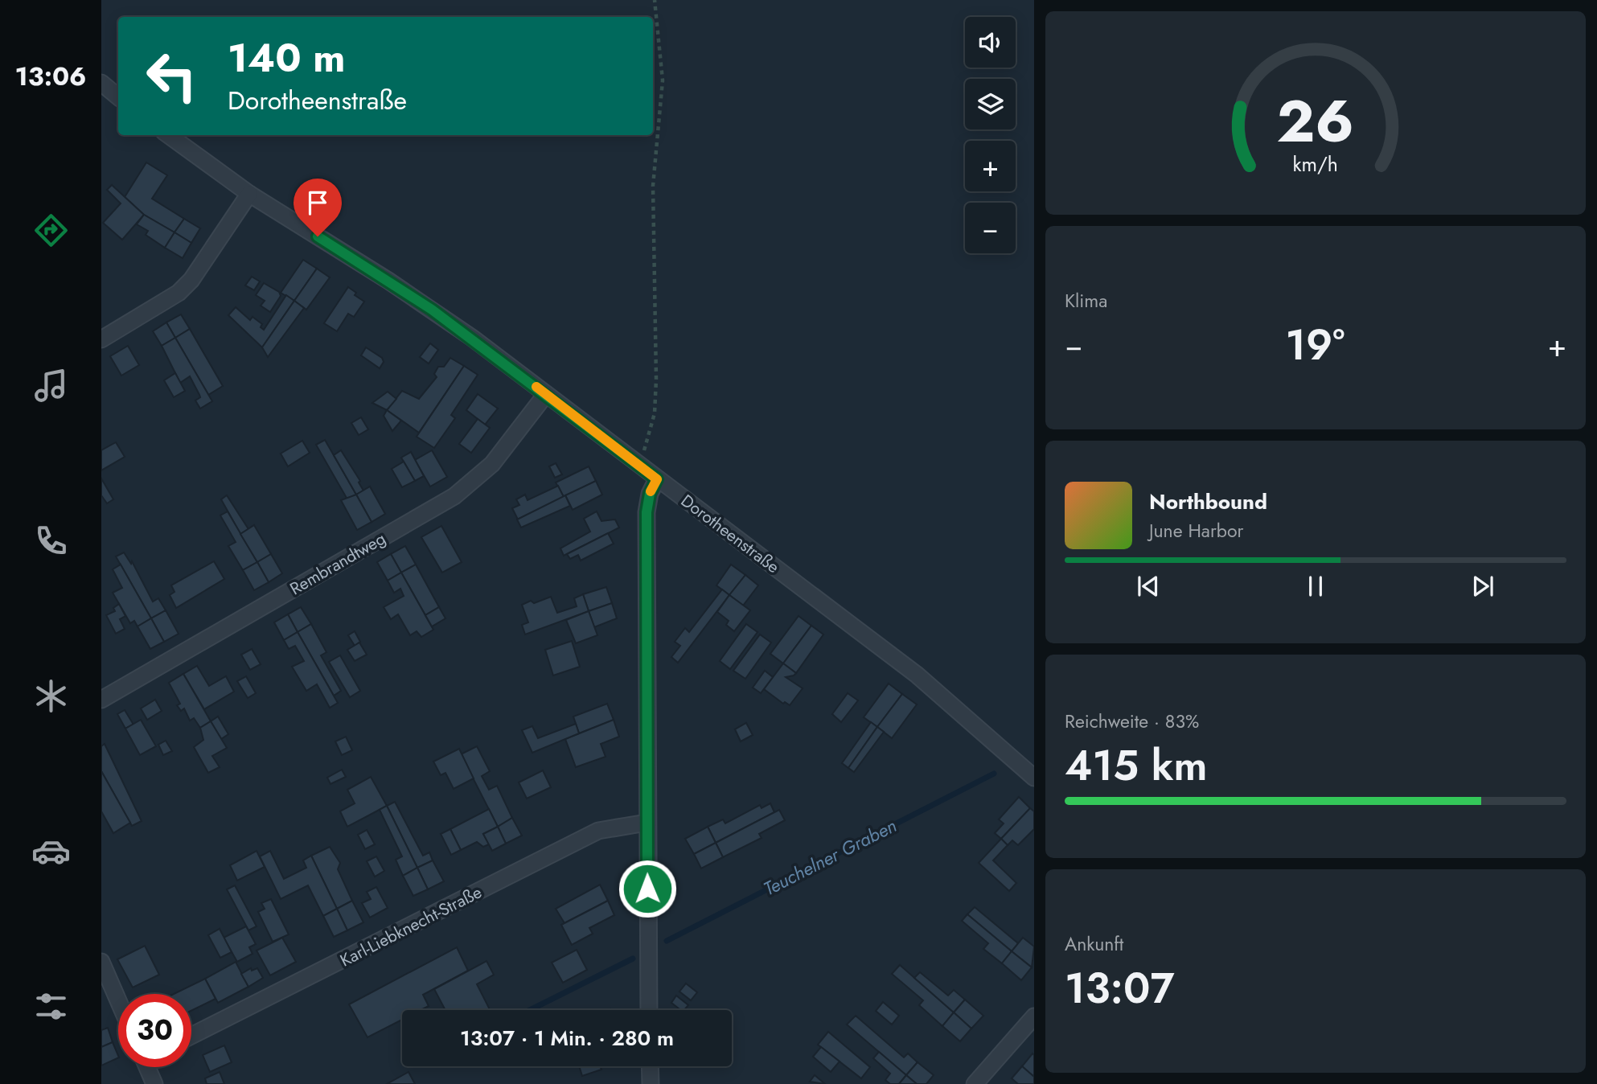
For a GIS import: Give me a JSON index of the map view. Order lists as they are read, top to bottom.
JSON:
{
  "streets": {
    "street": ["Dorotheenstraße", "Rembrandtweg", "Karl-Liebknecht-Straße"]
  },
  "crossings": [
    ["Dorotheenstraße", "Rembrandtweg"]
  ],
  "water": ["Teuchelner Graben"],
  "page": {
    "tabs": "13:06",
    "map_buttons": ["+", "−"],
    "turn": ["140 m", "Dorotheenstraße"],
    "tile": [
      "Klima",
      ["Reichweite · 83%", "415 km"],
      ["Ankunft", "13:07"]
    ],
    "heat": ["−", "19°", "+"],
    "song": ["Northbound", "June Harbor"],
    "limit": "30",
    "trip": "13:07 · 1 Min. · 280 m",
    "gauge": ["26", "km/h"]
  }
}
